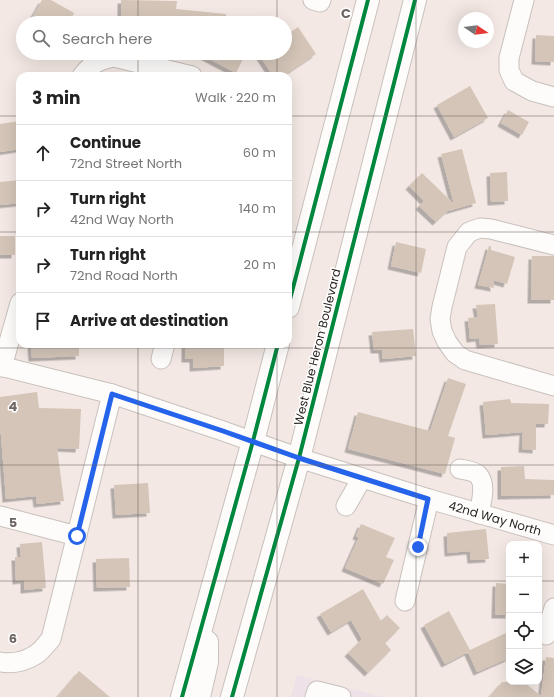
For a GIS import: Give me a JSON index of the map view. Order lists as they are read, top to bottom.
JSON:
{
  "streets": {
    "highway": ["West Blue Heron Boulevard"],
    "street": ["42nd Way North"]
  },
  "crossings": [
    ["West Blue Heron Boulevard", "42nd Way North"]
  ],
  "north": "right",
  "page": {
    "search": "Search here",
    "heading": ["3 min", "Walk · 220 m"],
    "list": [
      ["Continue", "72nd Street North", "60 m"],
      ["Turn right", "42nd Way North", "140 m"],
      ["Turn right", "72nd Road North", "20 m"],
      "Arrive at destination"
    ],
    "map_buttons": ["+", "−"]
  },
  "grid": {
    "columns": ["C"],
    "rows": ["4", "5", "6"]
  }
}
